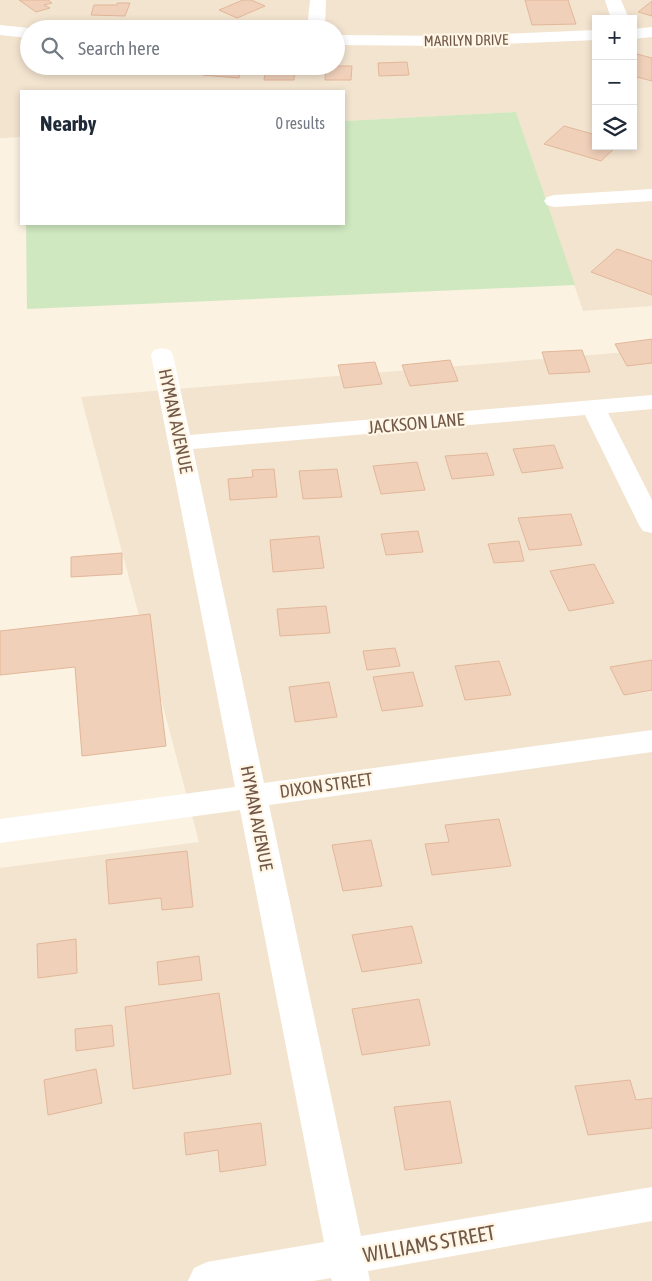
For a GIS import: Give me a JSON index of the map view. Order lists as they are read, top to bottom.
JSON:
{
  "streets": {
    "street": [
      "MARILYN DRIVE",
      "HYMAN AVENUE",
      "JACKSON LANE",
      "DIXON STREET",
      "WILLIAMS STREET"
    ]
  },
  "crossings": [
    ["HYMAN AVENUE", "JACKSON LANE"],
    ["HYMAN AVENUE", "DIXON STREET"],
    ["HYMAN AVENUE", "WILLIAMS STREET"]
  ],
  "page": {
    "map_buttons": ["+", "−"],
    "search": "Search here",
    "heading": ["Nearby", "0 results"]
  }
}
